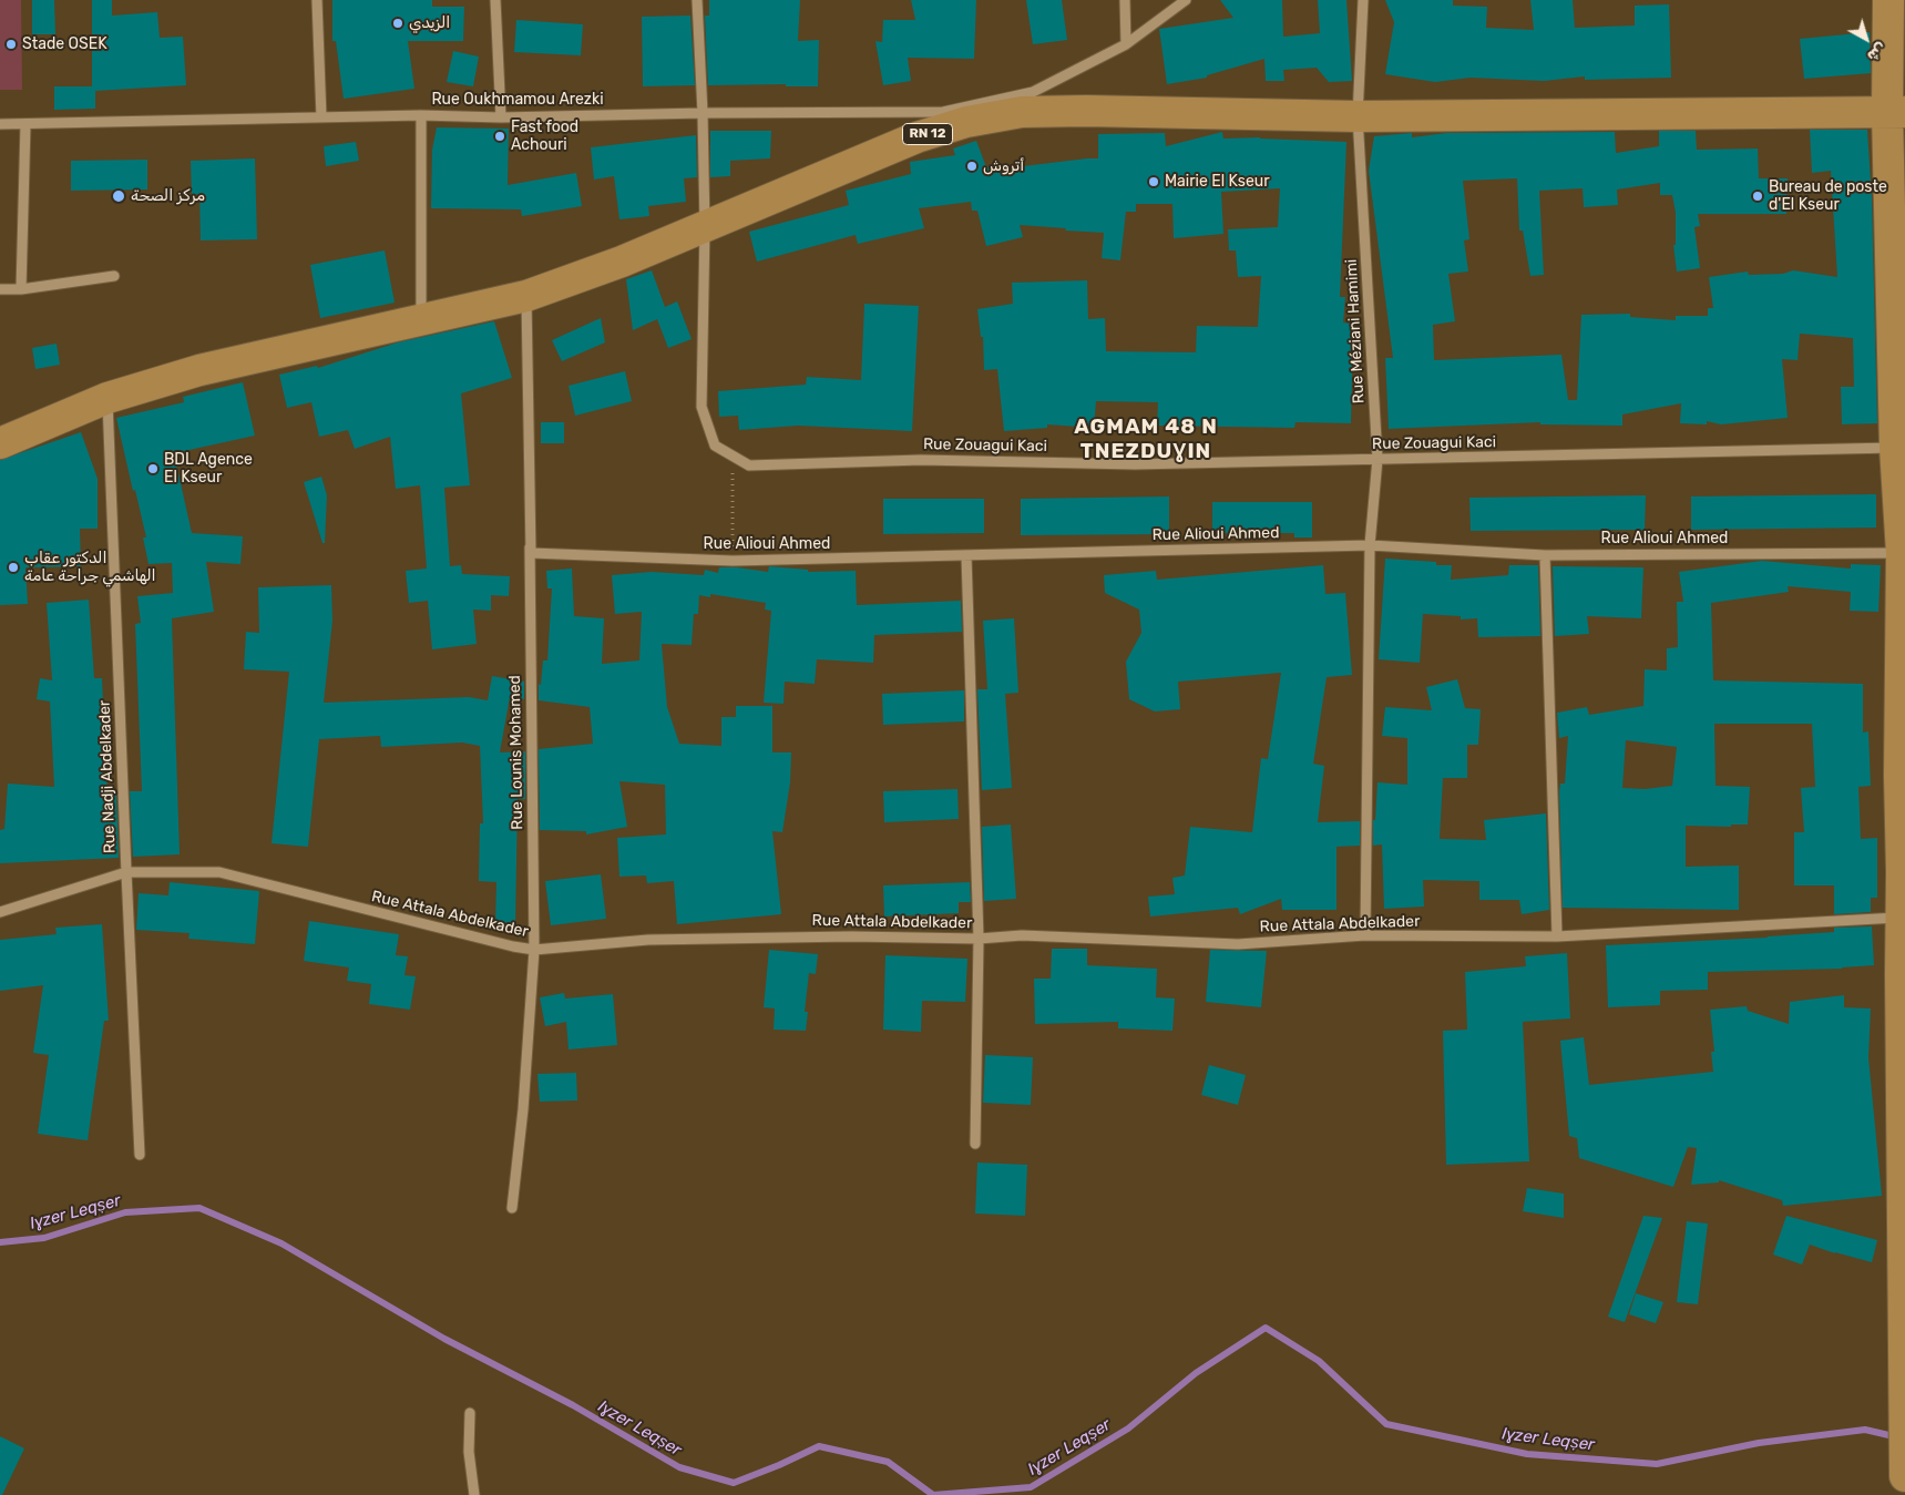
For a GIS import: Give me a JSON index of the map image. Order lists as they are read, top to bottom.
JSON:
{
  "streets": {
    "main road": ["RN 12"],
    "street": [
      "Rue Oukhmamou Arezki",
      "Rue Méziani Hamimi",
      "Rue Zouagui Kaci",
      "Rue Alioui Ahmed",
      "Rue Lounis Mohamed",
      "Rue Nadji Abdelkader",
      "Rue Attala Abdelkader"
    ]
  },
  "crossings": [
    ["Rue Oukhmamou Arezki", "Rue Zouagui Kaci"],
    ["RN 12", "Rue Méziani Hamimi"],
    ["RN 12", "Rue Zouagui Kaci"],
    ["RN 12", "Rue Alioui Ahmed"],
    ["RN 12", "Rue Lounis Mohamed"],
    ["RN 12", "Rue Nadji Abdelkader"],
    ["Rue Méziani Hamimi", "Rue Zouagui Kaci"],
    ["Rue Méziani Hamimi", "Rue Alioui Ahmed"],
    ["Rue Méziani Hamimi", "Rue Attala Abdelkader"],
    ["Rue Alioui Ahmed", "Rue Lounis Mohamed"],
    ["Rue Lounis Mohamed", "Rue Attala Abdelkader"],
    ["Rue Nadji Abdelkader", "Rue Attala Abdelkader"]
  ],
  "districts": ["AGMAM 48 N TNEZDUƔIN"],
  "water": ["Iɣzer Leqṣer"],
  "places": [
    "الزيدي",
    "Stade OSEK",
    "Fast food Achouri",
    "أتروش",
    "Mairie El Kseur",
    "مركز الصحة",
    "Bureau de poste d'El Kseur",
    "BDL Agence El Kseur",
    "الدكتور عقاب الهاشمي جراحة عامة"
  ],
  "north": "bottom right"
}
